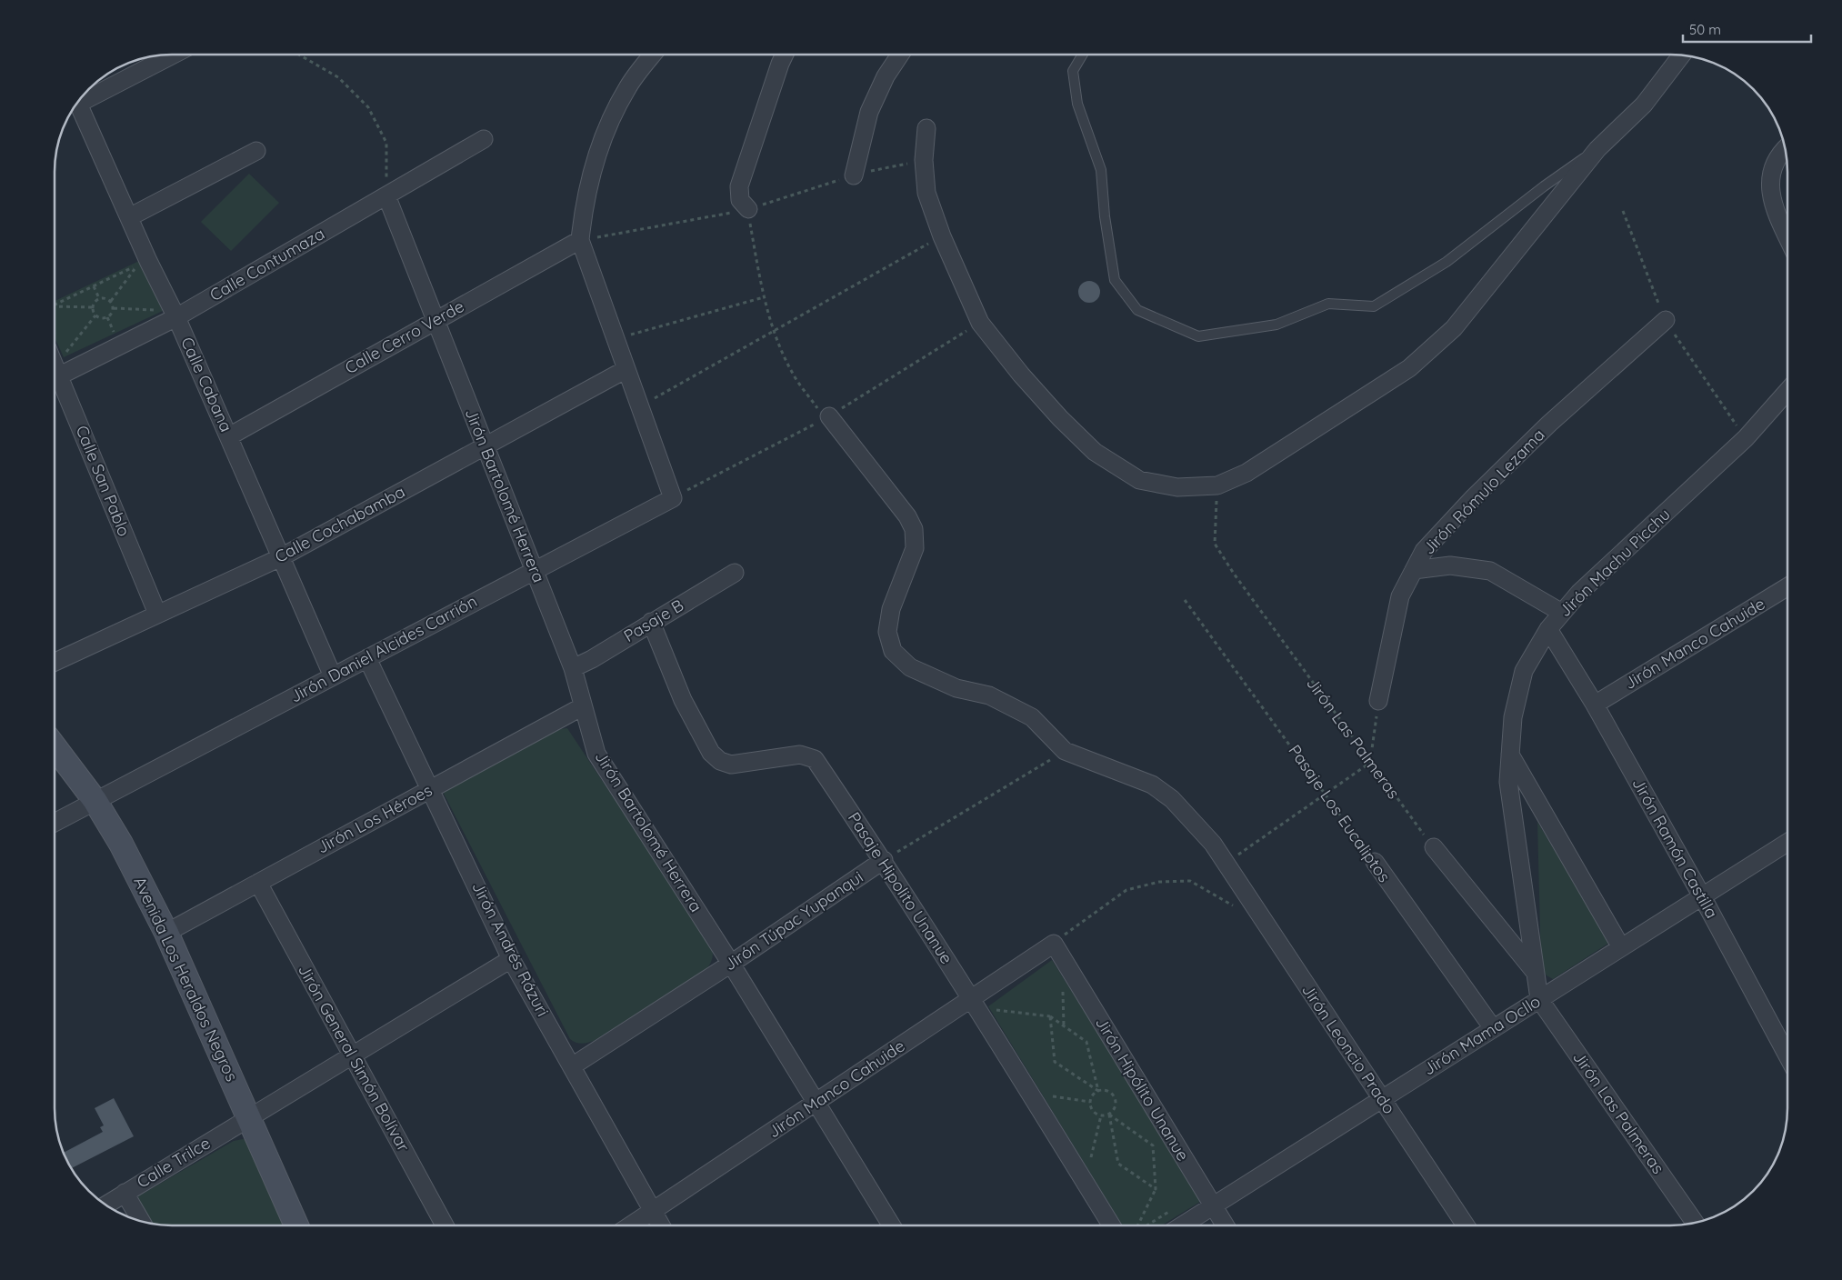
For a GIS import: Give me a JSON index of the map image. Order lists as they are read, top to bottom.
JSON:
{
  "streets": {
    "street": [
      "Calle Contumaza",
      "Calle Cerro Verde",
      "Calle Cabana",
      "Calle San Pablo",
      "Jirón Rómulo Lezama",
      "Jirón Bartolomé Herrera",
      "Calle Cochabamba",
      "Jirón Machu Picchu",
      "Pasaje B",
      "Jirón Manco Cahuide",
      "Jirón Daniel Alcides Carrión",
      "Jirón Las Palmeras",
      "Pasaje Los Eucaliptos",
      "Jirón Los Héroes",
      "Jirón Ramón Castilla",
      "Pasaje Hipolito Unanue",
      "Jirón Túpac Yupanqui",
      "Jirón Andrés Rázuri",
      "Avenida Los Heraldos Negros",
      "Jirón Mama Ocllo",
      "Jirón Leoncio Prado",
      "Jirón General Simón Bolívar",
      "Jirón Hipólito Unanue",
      "Calle Trilce"
    ]
  },
  "crossings": [
    ["Calle Contumaza", "Calle Cabana"],
    ["Calle Contumaza", "Jirón Bartolomé Herrera"],
    ["Calle Cerro Verde", "Calle Cabana"],
    ["Calle Cerro Verde", "Jirón Bartolomé Herrera"],
    ["Calle Cabana", "Calle Cochabamba"],
    ["Calle Cabana", "Jirón Daniel Alcides Carrión"],
    ["Calle San Pablo", "Calle Cochabamba"],
    ["Jirón Bartolomé Herrera", "Calle Cochabamba"],
    ["Jirón Bartolomé Herrera", "Pasaje B"],
    ["Jirón Bartolomé Herrera", "Jirón Manco Cahuide"],
    ["Jirón Bartolomé Herrera", "Jirón Daniel Alcides Carrión"],
    ["Jirón Bartolomé Herrera", "Jirón Los Héroes"],
    ["Jirón Bartolomé Herrera", "Jirón Túpac Yupanqui"],
    ["Jirón Machu Picchu", "Jirón Las Palmeras"],
    ["Jirón Machu Picchu", "Jirón Ramón Castilla"],
    ["Jirón Machu Picchu", "Jirón Mama Ocllo"],
    ["Pasaje B", "Pasaje Hipolito Unanue"],
    ["Jirón Manco Cahuide", "Jirón Ramón Castilla"],
    ["Jirón Manco Cahuide", "Pasaje Hipolito Unanue"],
    ["Jirón Manco Cahuide", "Jirón Andrés Rázuri"],
    ["Jirón Manco Cahuide", "Jirón Hipólito Unanue"],
    ["Jirón Daniel Alcides Carrión", "Jirón Andrés Rázuri"],
    ["Jirón Daniel Alcides Carrión", "Avenida Los Heraldos Negros"],
    ["Jirón Las Palmeras", "Jirón Mama Ocllo"],
    ["Pasaje Los Eucaliptos", "Jirón Mama Ocllo"],
    ["Jirón Los Héroes", "Jirón Andrés Rázuri"],
    ["Jirón Los Héroes", "Avenida Los Heraldos Negros"],
    ["Jirón Los Héroes", "Jirón General Simón Bolívar"],
    ["Jirón Ramón Castilla", "Jirón Mama Ocllo"],
    ["Pasaje Hipolito Unanue", "Jirón Túpac Yupanqui"],
    ["Jirón Túpac Yupanqui", "Jirón Andrés Rázuri"],
    ["Jirón Andrés Rázuri", "Calle Trilce"],
    ["Avenida Los Heraldos Negros", "Calle Trilce"],
    ["Jirón Mama Ocllo", "Jirón Leoncio Prado"],
    ["Jirón Mama Ocllo", "Jirón Hipólito Unanue"],
    ["Jirón General Simón Bolívar", "Calle Trilce"]
  ],
  "scale_bar": "50 m"
}
